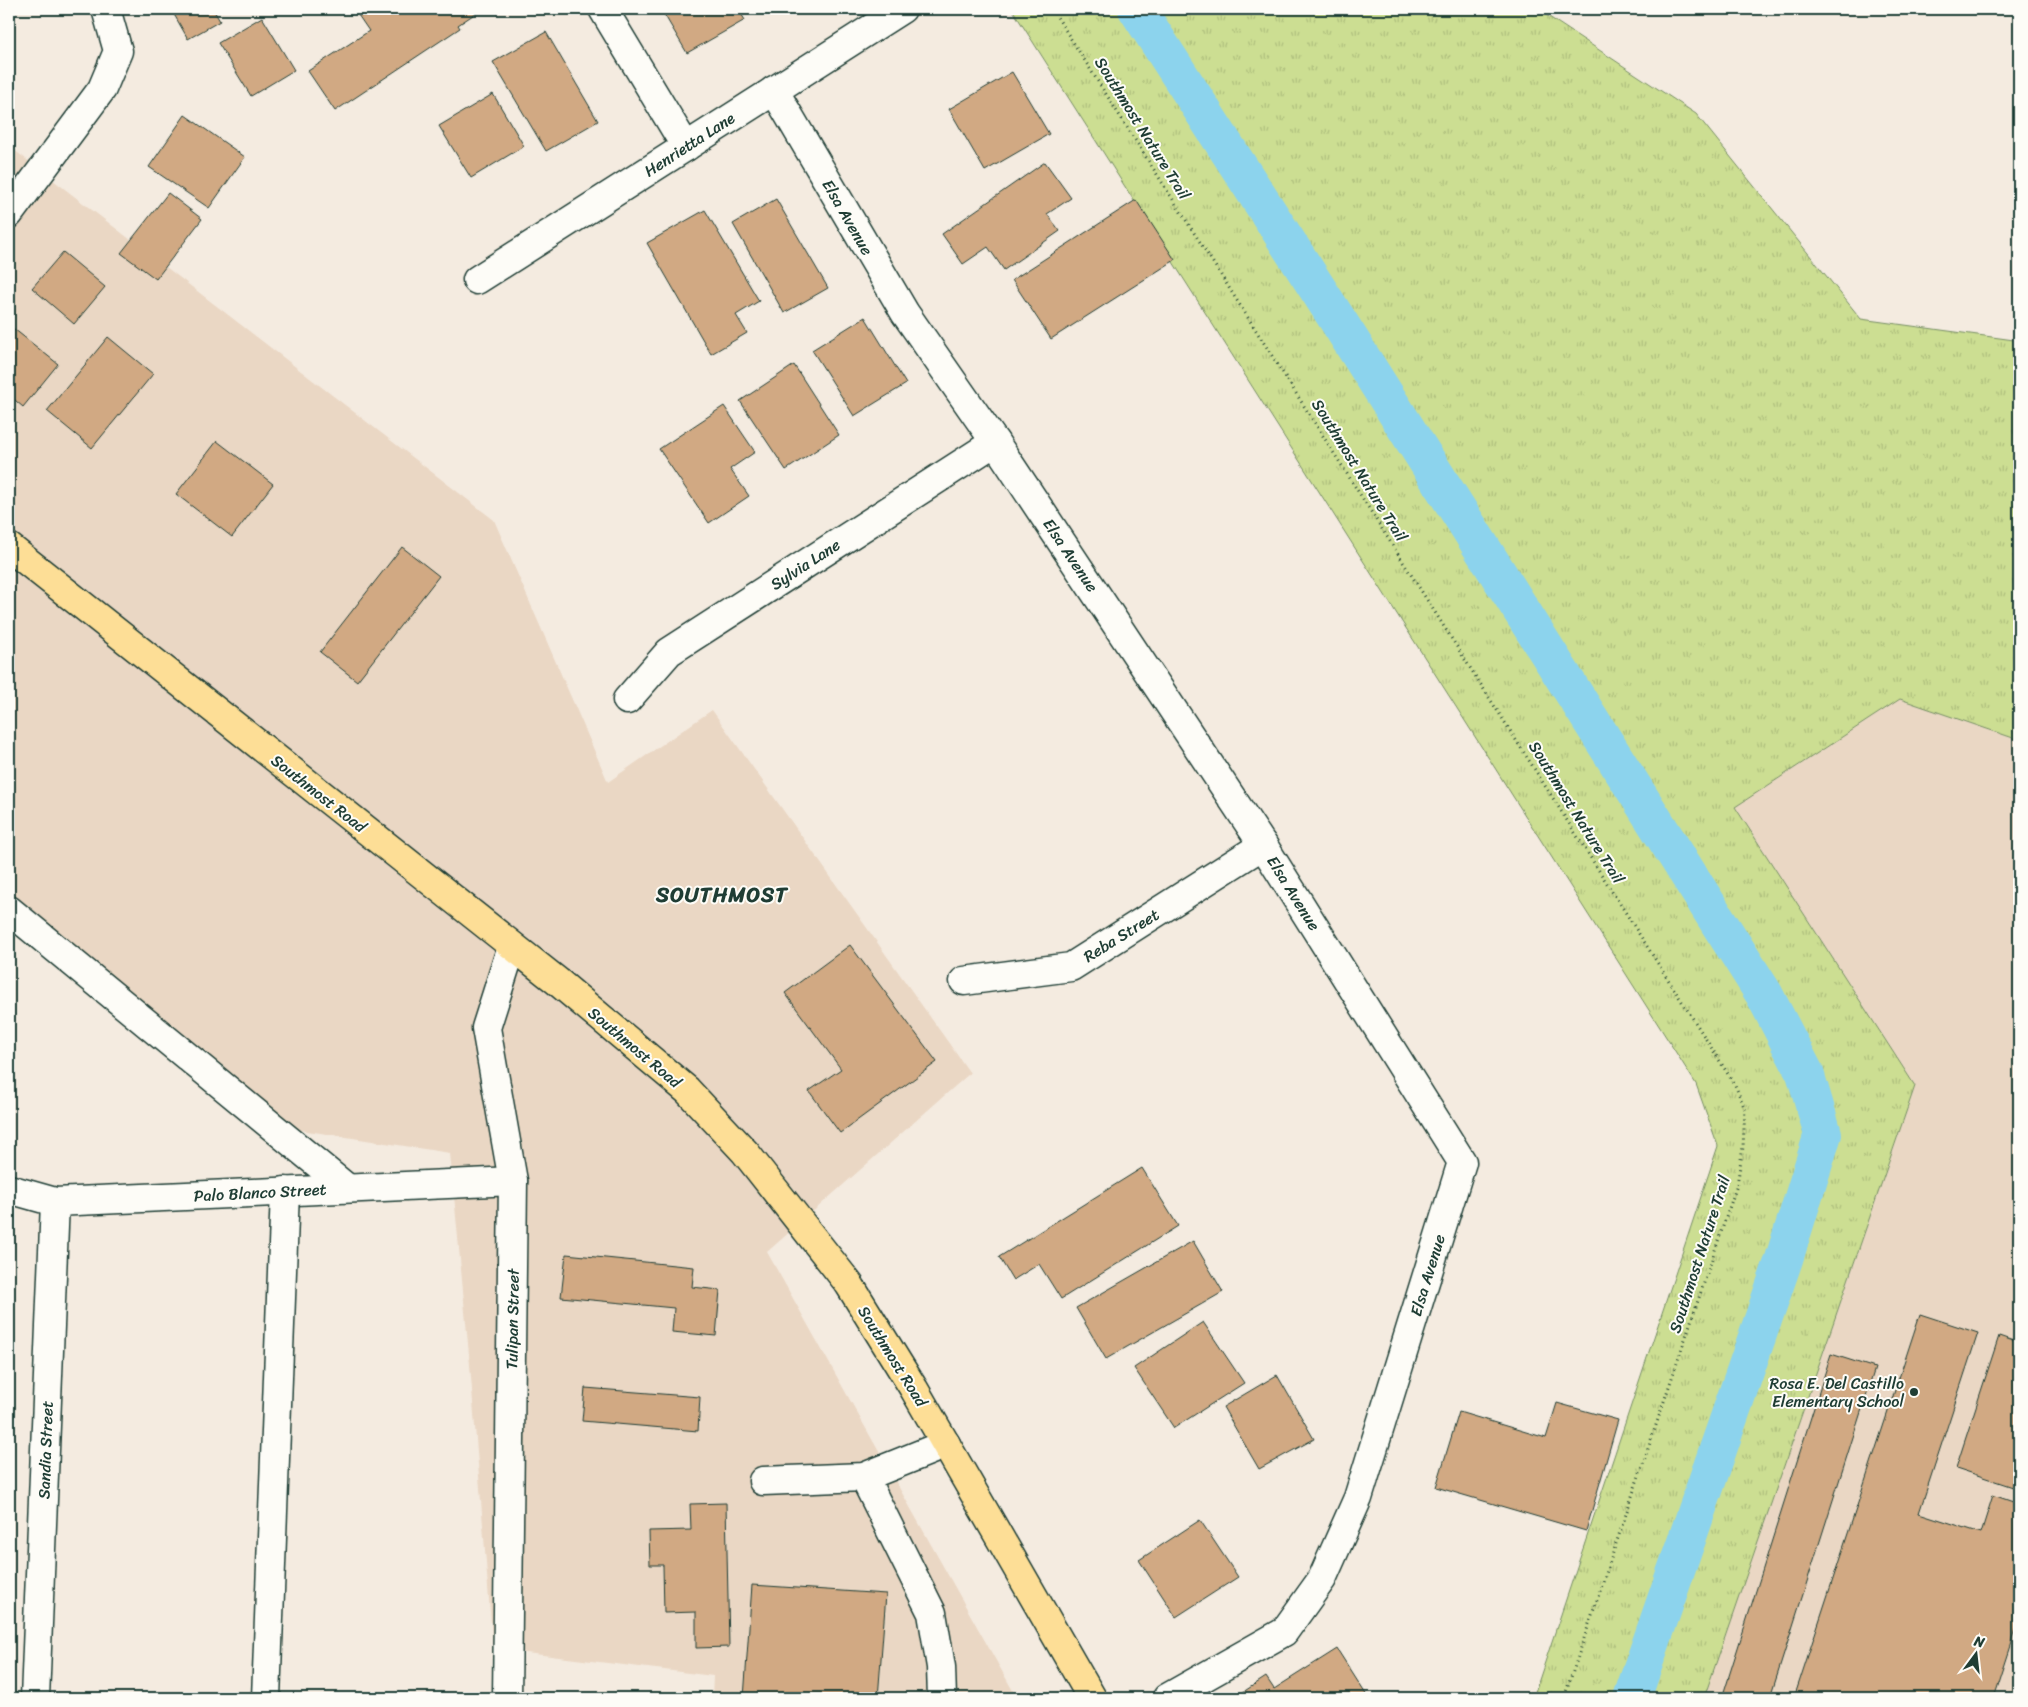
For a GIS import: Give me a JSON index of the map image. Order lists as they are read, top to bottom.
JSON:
{
  "streets": {
    "main road": ["Southmost Road"],
    "street": [
      "Henrietta Lane",
      "Elsa Avenue",
      "Sylvia Lane",
      "Reba Street",
      "Palo Blanco Street",
      "Tulipan Street",
      "Sandia Street"
    ],
    "path": ["Southmost Nature Trail"]
  },
  "crossings": [
    ["Henrietta Lane", "Elsa Avenue"],
    ["Elsa Avenue", "Sylvia Lane"],
    ["Elsa Avenue", "Reba Street"],
    ["Southmost Road", "Tulipan Street"],
    ["Palo Blanco Street", "Tulipan Street"],
    ["Palo Blanco Street", "Sandia Street"]
  ],
  "districts": ["SOUTHMOST"],
  "places": ["Rosa E. Del Castillo Elementary School"],
  "north": "top"
}
